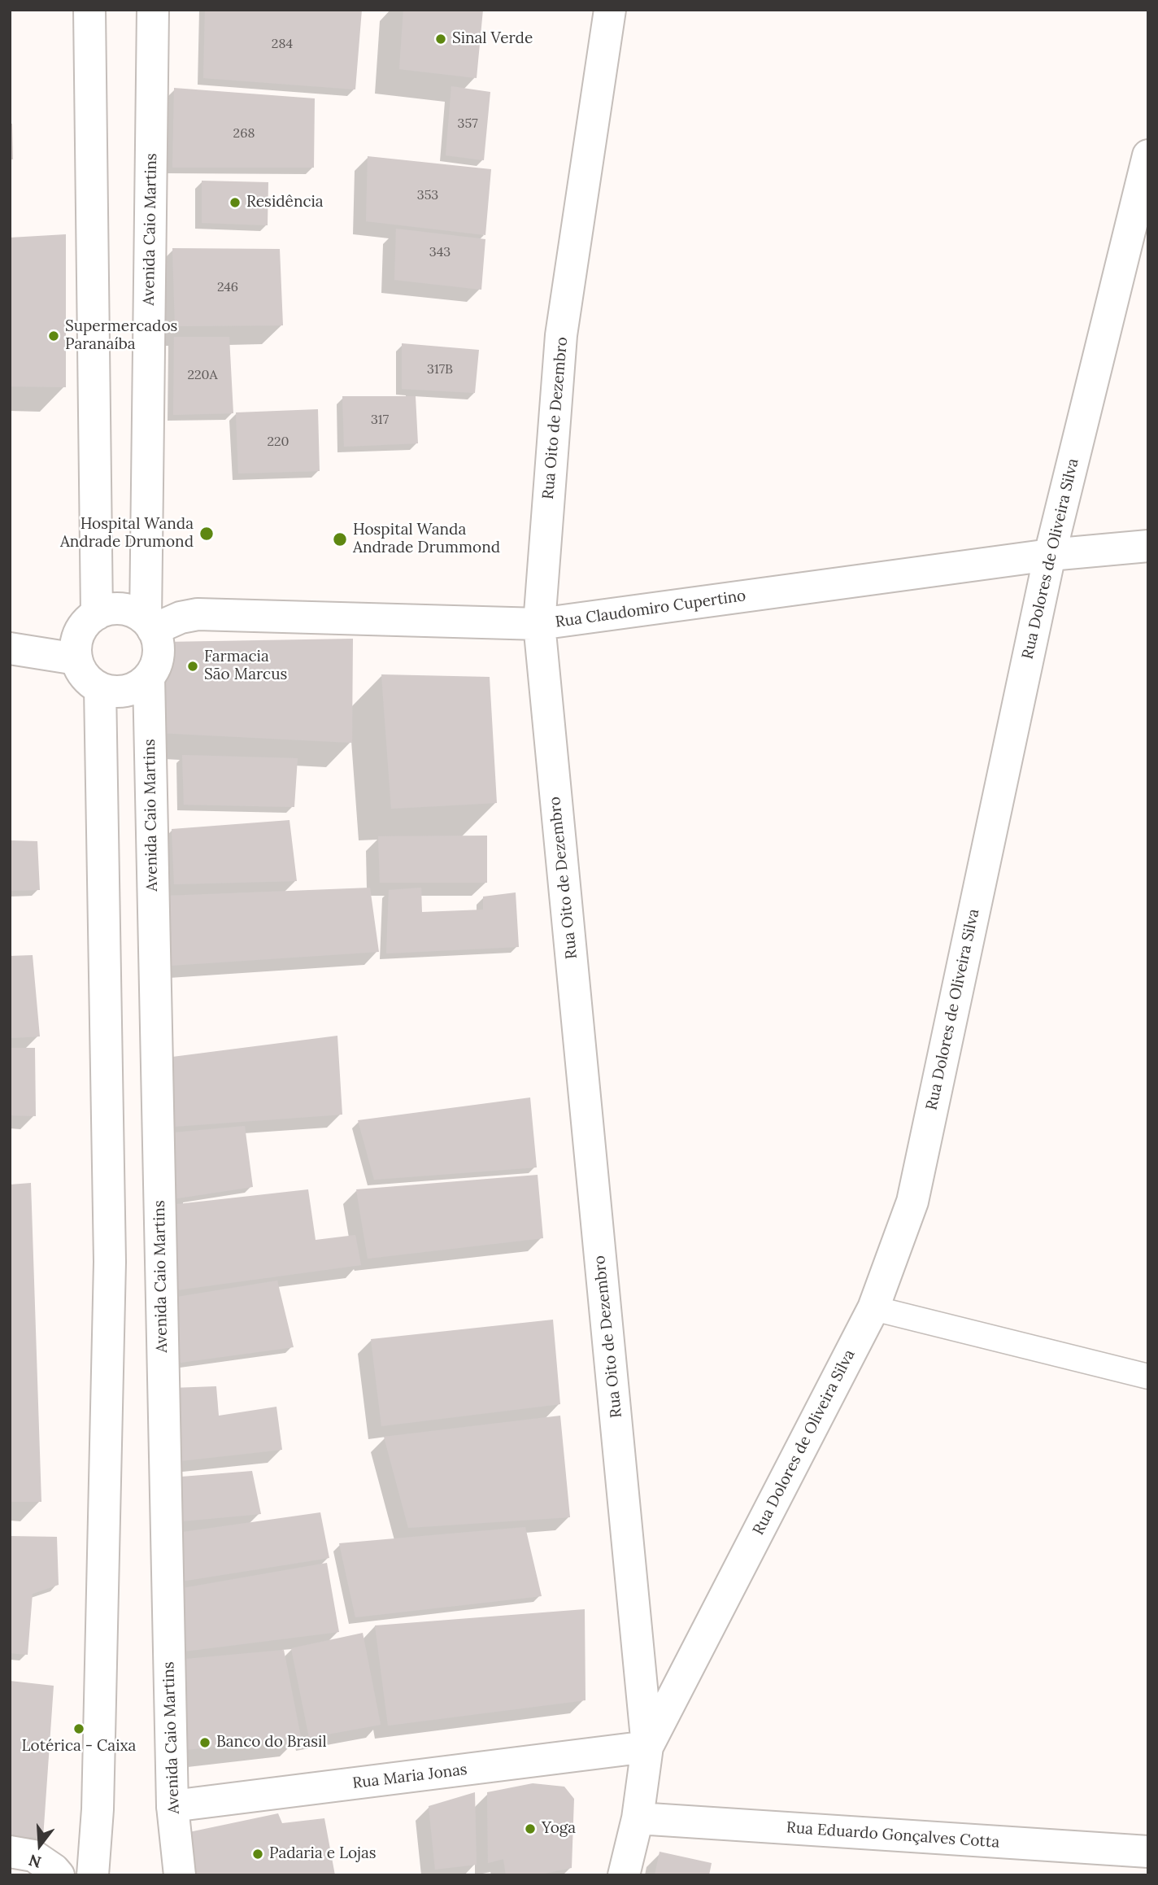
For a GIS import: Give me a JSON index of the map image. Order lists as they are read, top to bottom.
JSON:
{
  "streets": {
    "street": [
      "Avenida Caio Martins",
      "Rua Oito de Dezembro",
      "Rua Dolores de Oliveira Silva",
      "Rua Claudomiro Cupertino",
      "Rua Maria Jonas",
      "Rua Eduardo Gonçalves Cotta"
    ]
  },
  "crossings": [
    ["Avenida Caio Martins", "Rua Claudomiro Cupertino"],
    ["Avenida Caio Martins", "Rua Maria Jonas"],
    ["Rua Oito de Dezembro", "Rua Dolores de Oliveira Silva"],
    ["Rua Oito de Dezembro", "Rua Claudomiro Cupertino"],
    ["Rua Oito de Dezembro", "Rua Maria Jonas"],
    ["Rua Dolores de Oliveira Silva", "Rua Claudomiro Cupertino"],
    ["Rua Dolores de Oliveira Silva", "Rua Maria Jonas"],
    ["Rua Dolores de Oliveira Silva", "Rua Eduardo Gonçalves Cotta"]
  ],
  "places": [
    "Sinal Verde",
    "Residência",
    "Supermercados Paranaíba",
    "Hospital Wanda Andrade Drumond",
    "Hospital Wanda Andrade Drummond",
    "Farmacia São Marcus",
    "Lotérica - Caixa",
    "Banco do Brasil",
    "Yoga",
    "Padaria e Lojas"
  ],
  "house_numbers": [
    "284",
    "357",
    "268",
    "353",
    "343",
    "246",
    "317B",
    "220A",
    "317",
    "220"
  ],
  "north": "bottom"
}
